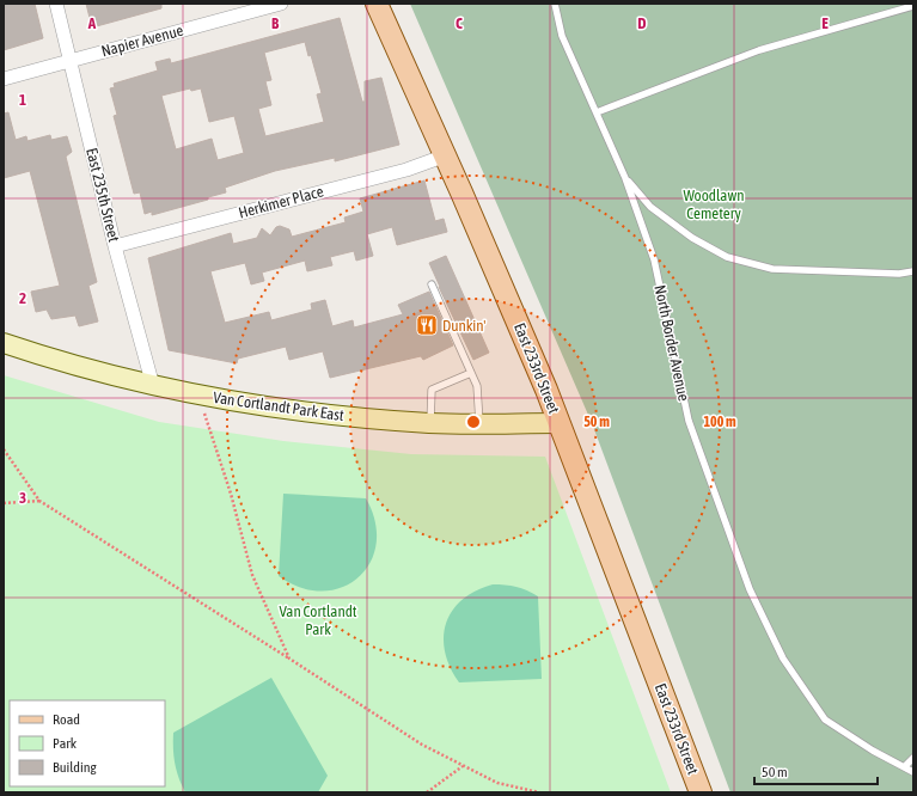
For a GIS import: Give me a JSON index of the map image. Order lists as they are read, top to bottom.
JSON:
{
  "streets": {
    "main road": ["East 233rd Street"],
    "street": [
      "Napier Avenue",
      "East 235th Street",
      "Herkimer Place",
      "Van Cortlandt Park East"
    ],
    "lane": ["North Border Avenue"]
  },
  "crossings": [
    ["Napier Avenue", "East 235th Street"],
    ["East 235th Street", "Herkimer Place"],
    ["East 235th Street", "Van Cortlandt Park East"],
    ["Herkimer Place", "East 233rd Street"],
    ["East 233rd Street", "Van Cortlandt Park East"]
  ],
  "parks": ["Woodlawn Cemetery", "Van Cortlandt Park"],
  "places": {
    "restaurant": ["Dunkin'"]
  },
  "legend": ["Road", "Park", "Building"],
  "scale_bar": "50 m",
  "grid": {
    "columns": [
      "A",
      "B",
      "C",
      "D",
      "E"
    ],
    "rows": ["1", "2", "3"]
  },
  "rings": ["50 m", "100 m"]
}
